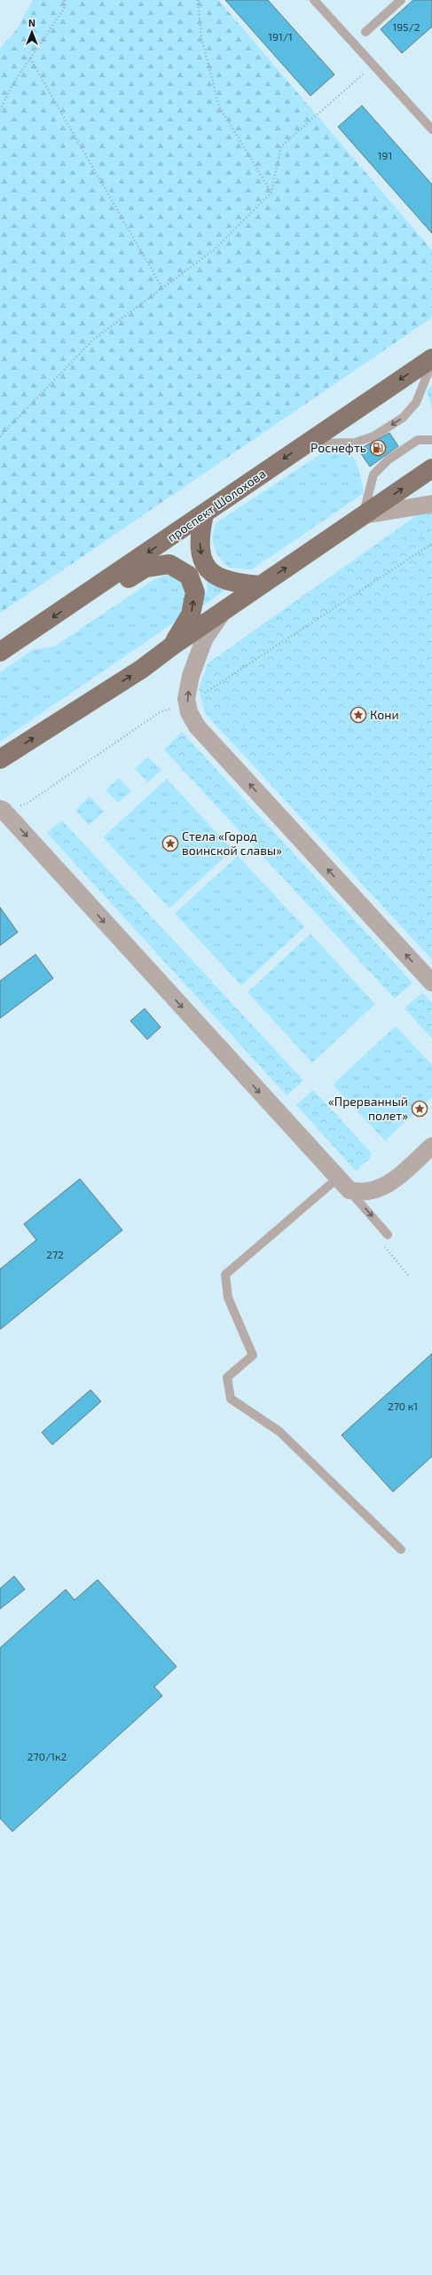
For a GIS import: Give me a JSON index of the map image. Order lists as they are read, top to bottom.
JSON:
{
  "streets": {
    "main road": ["проспект Шолохова"]
  },
  "places": {
    "fuel station": ["Роснефть"],
    "place": ["Кони", "Стела «Город воинской славы»", "«Пpepвaнный пoлeт»"]
  },
  "house_numbers": [
    "195/2",
    "191/1",
    "191",
    "272",
    "270 к1",
    "270/1к2"
  ],
  "north": "top"
}
